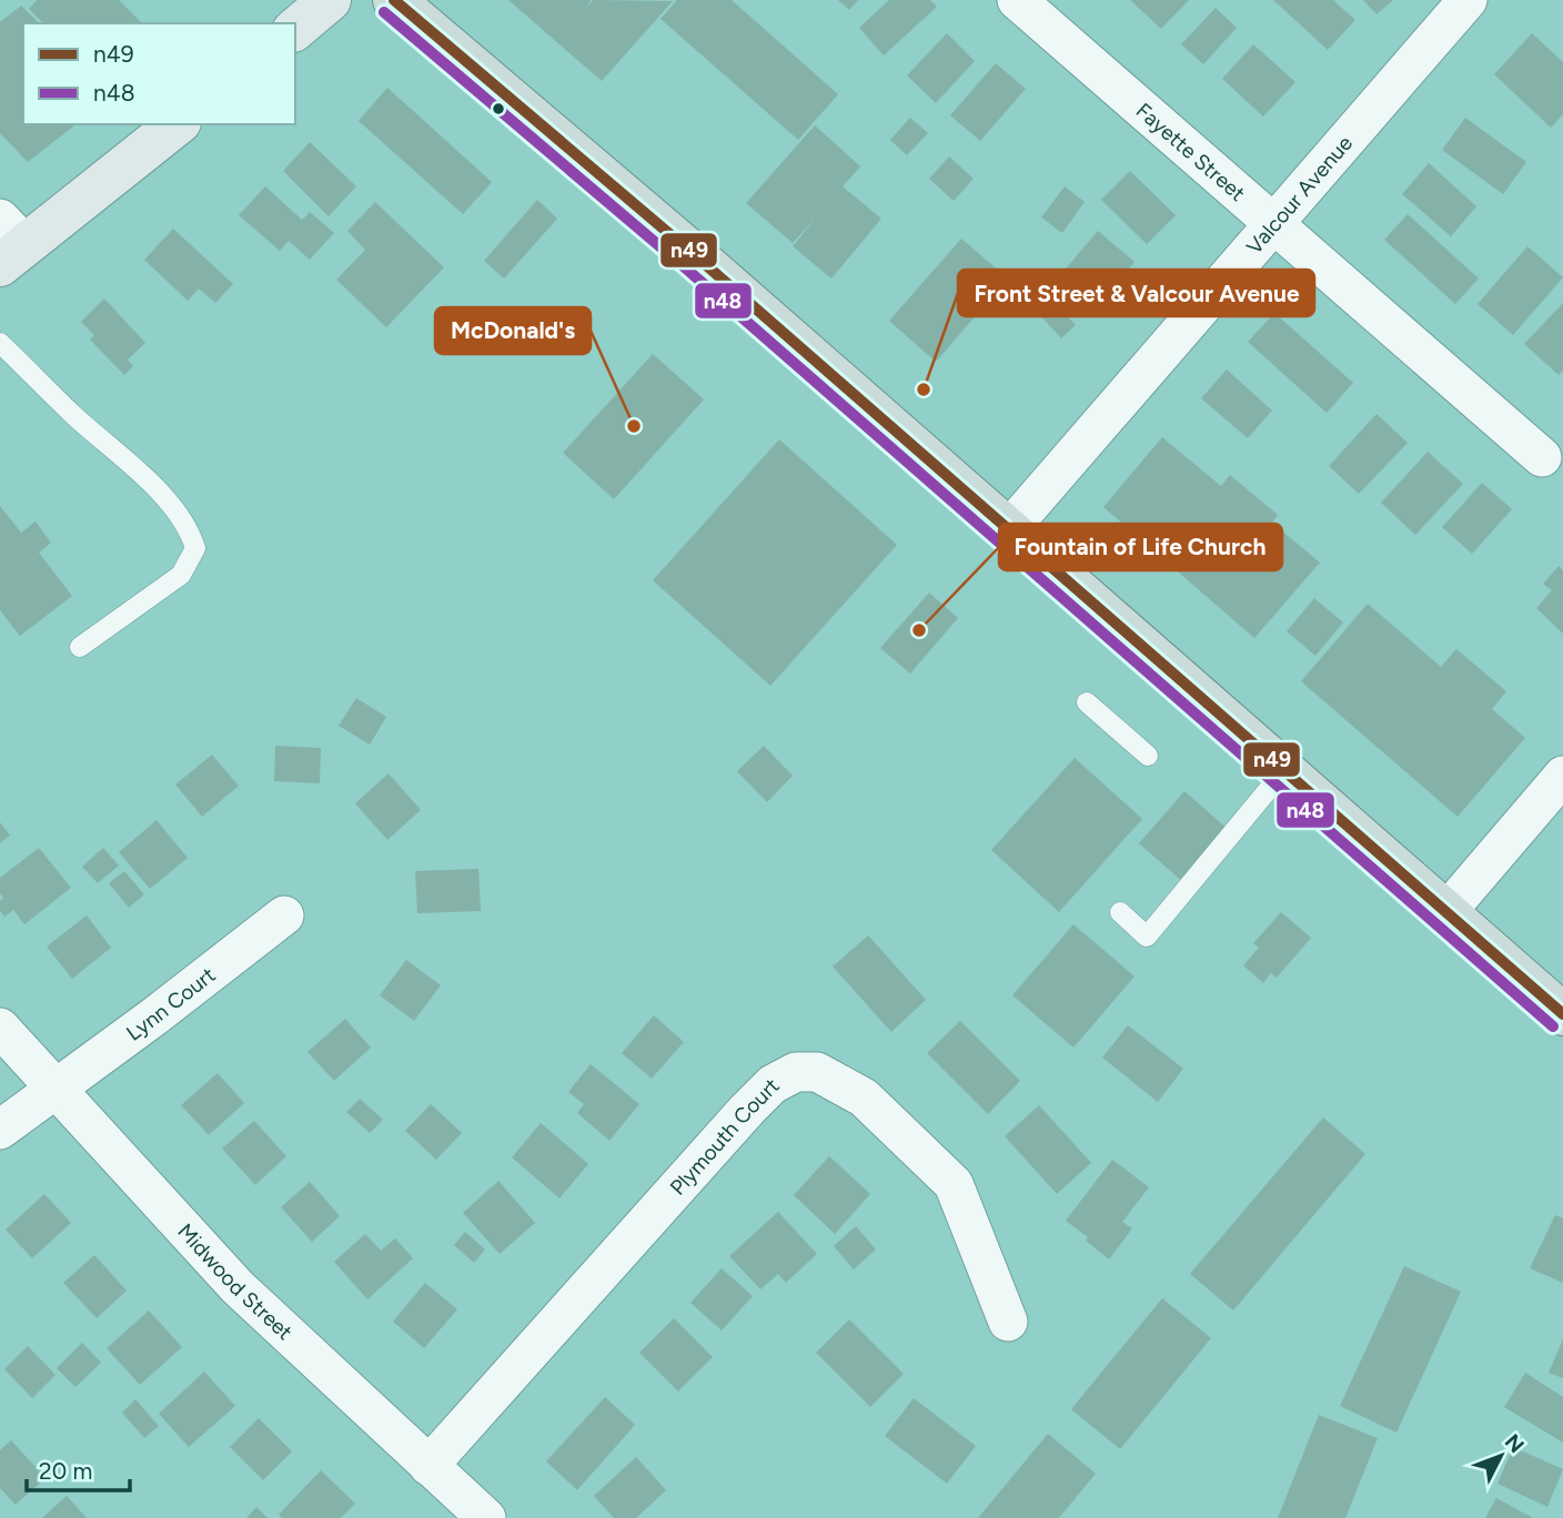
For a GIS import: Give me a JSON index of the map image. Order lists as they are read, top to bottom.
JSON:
{
  "streets": {
    "street": [
      "Fayette Street",
      "Valcour Avenue",
      "Lynn Court",
      "Plymouth Court",
      "Midwood Street"
    ]
  },
  "crossings": [
    ["Fayette Street", "Valcour Avenue"],
    ["Lynn Court", "Midwood Street"],
    ["Plymouth Court", "Midwood Street"]
  ],
  "places": ["Front Street & Valcour Avenue", "McDonald's", "Fountain of Life Church"],
  "lines": ["transit line n49", "transit line n48"],
  "legend": ["n49", "n48"],
  "scale_bar": "20 m",
  "north": "top right"
}
